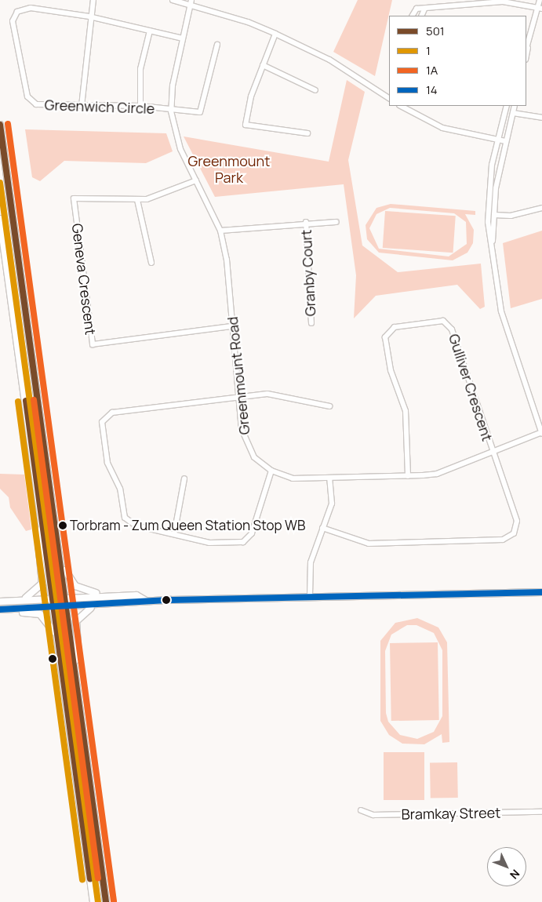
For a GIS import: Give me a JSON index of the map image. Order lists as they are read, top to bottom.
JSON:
{
  "streets": {
    "street": [
      "Greenwich Circle",
      "Granby Court",
      "Geneva Crescent",
      "Greenmount Road",
      "Gulliver Crescent",
      "Bramkay Street"
    ]
  },
  "crossings": [
    ["Greenwich Circle", "Greenmount Road"],
    ["Geneva Crescent", "Greenmount Road"],
    ["Greenmount Road", "Gulliver Crescent"]
  ],
  "parks": ["Greenmount Park"],
  "places": ["Torbram - Zum Queen Station Stop WB"],
  "lines": [
    "transit line 1A",
    "transit line 501",
    "transit line 1",
    "transit line 14"
  ],
  "legend": [
    "501",
    "1",
    "1A",
    "14"
  ],
  "north": "bottom right"
}
